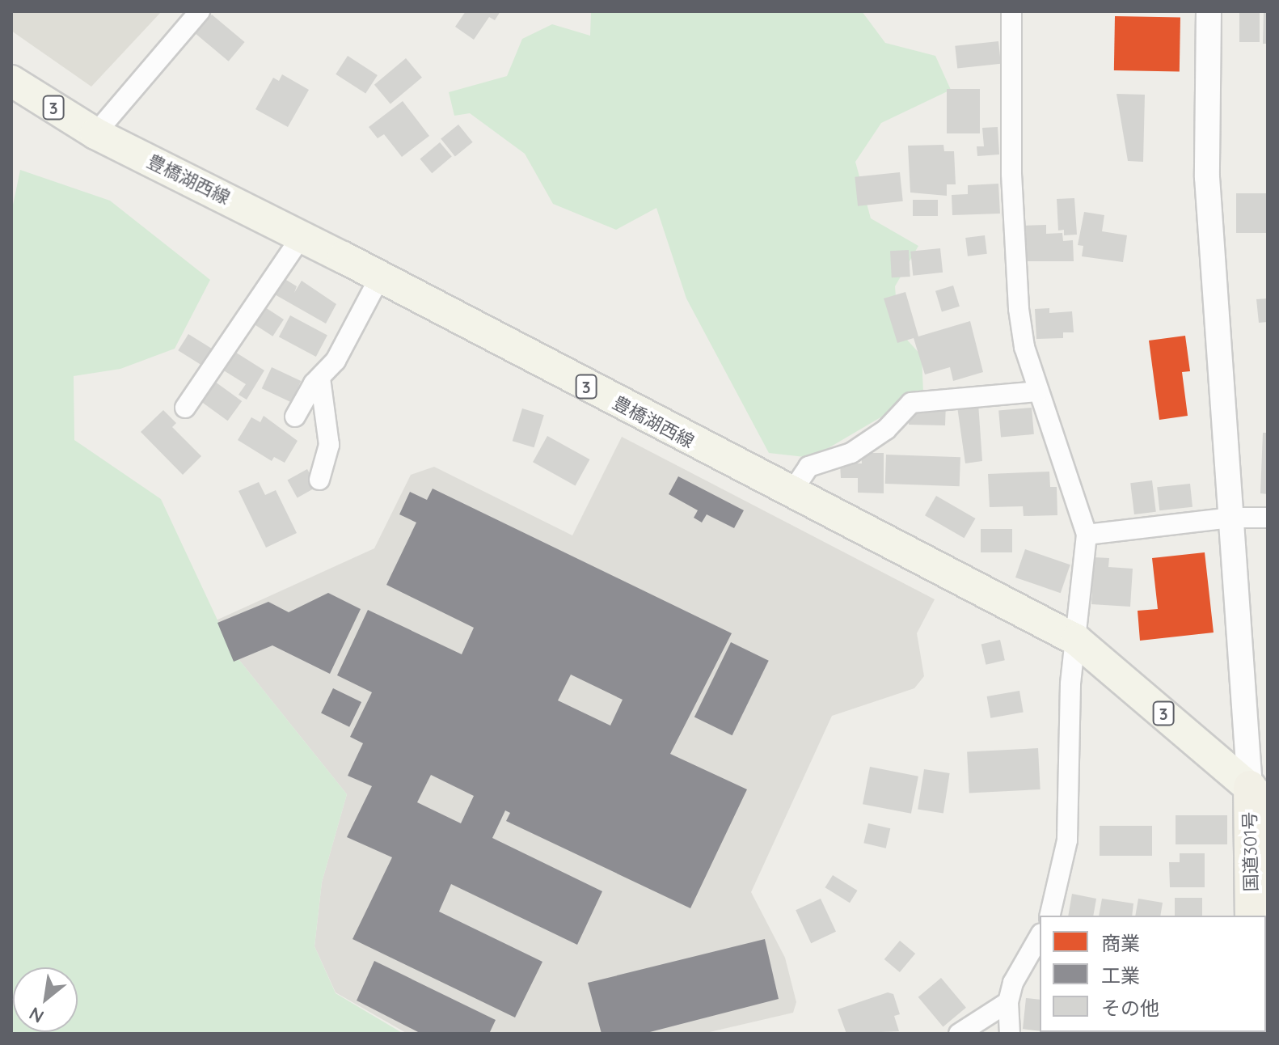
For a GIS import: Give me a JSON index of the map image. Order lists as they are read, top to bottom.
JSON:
{
  "streets": {
    "highway": ["国道301号"],
    "main road": ["3", "豊橋湖西線"]
  },
  "crossings": [
    ["豊橋湖西線", "国道301号"]
  ],
  "legend": ["商業", "工業", "その他"],
  "north": "bottom left"
}
